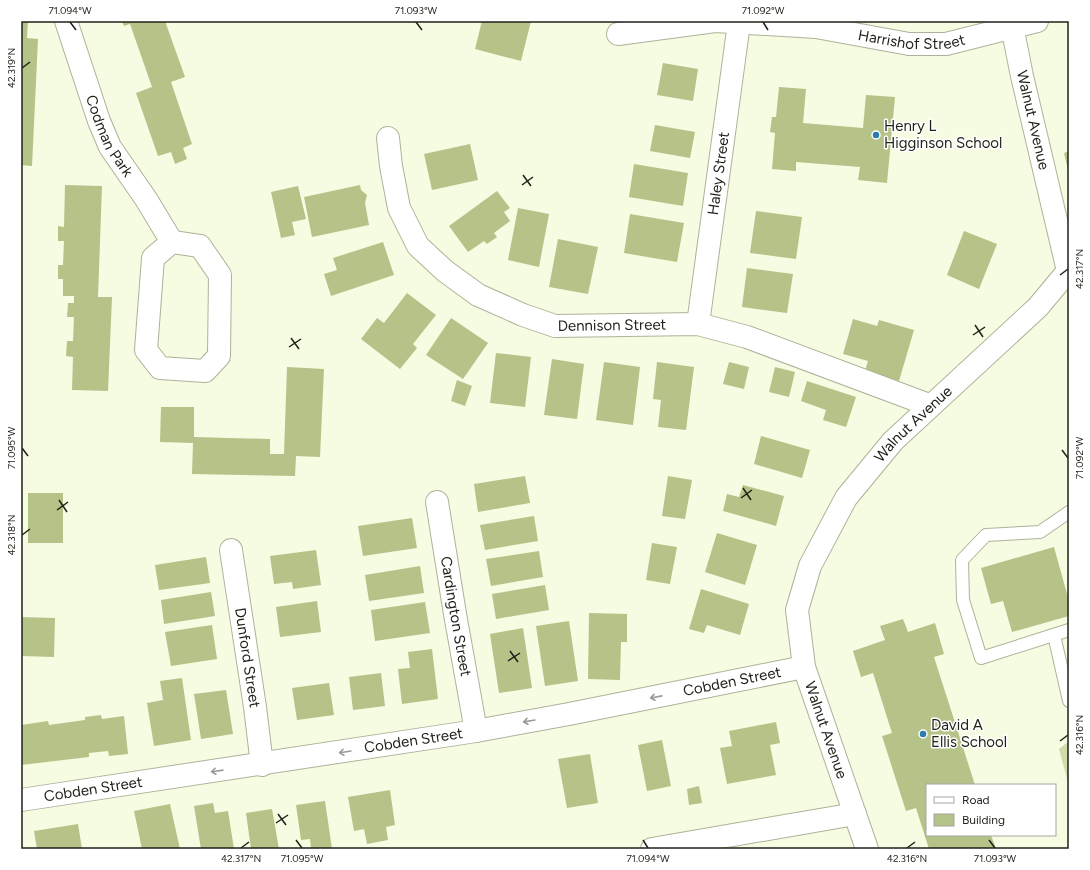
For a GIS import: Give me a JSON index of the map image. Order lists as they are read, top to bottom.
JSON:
{
  "streets": {
    "street": [
      "Harrishof Street",
      "Walnut Avenue",
      "Codman Park",
      "Haley Street",
      "Dennison Street",
      "Cardington Street",
      "Dunford Street",
      "Cobden Street"
    ]
  },
  "crossings": [
    ["Harrishof Street", "Walnut Avenue"],
    ["Harrishof Street", "Haley Street"],
    ["Walnut Avenue", "Dennison Street"],
    ["Walnut Avenue", "Cobden Street"],
    ["Haley Street", "Dennison Street"],
    ["Cardington Street", "Cobden Street"],
    ["Dunford Street", "Cobden Street"]
  ],
  "one_way": ["Cobden Street"],
  "places": ["Henry L Higginson School", "David A Ellis School"],
  "legend": ["Road", "Building"],
  "coordinates": [
    "71.094°W",
    "71.093°W",
    "71.092°W",
    "42.319°N",
    "42.317°N",
    "71.095°W",
    "42.318°N",
    "42.316°N"
  ]
}
